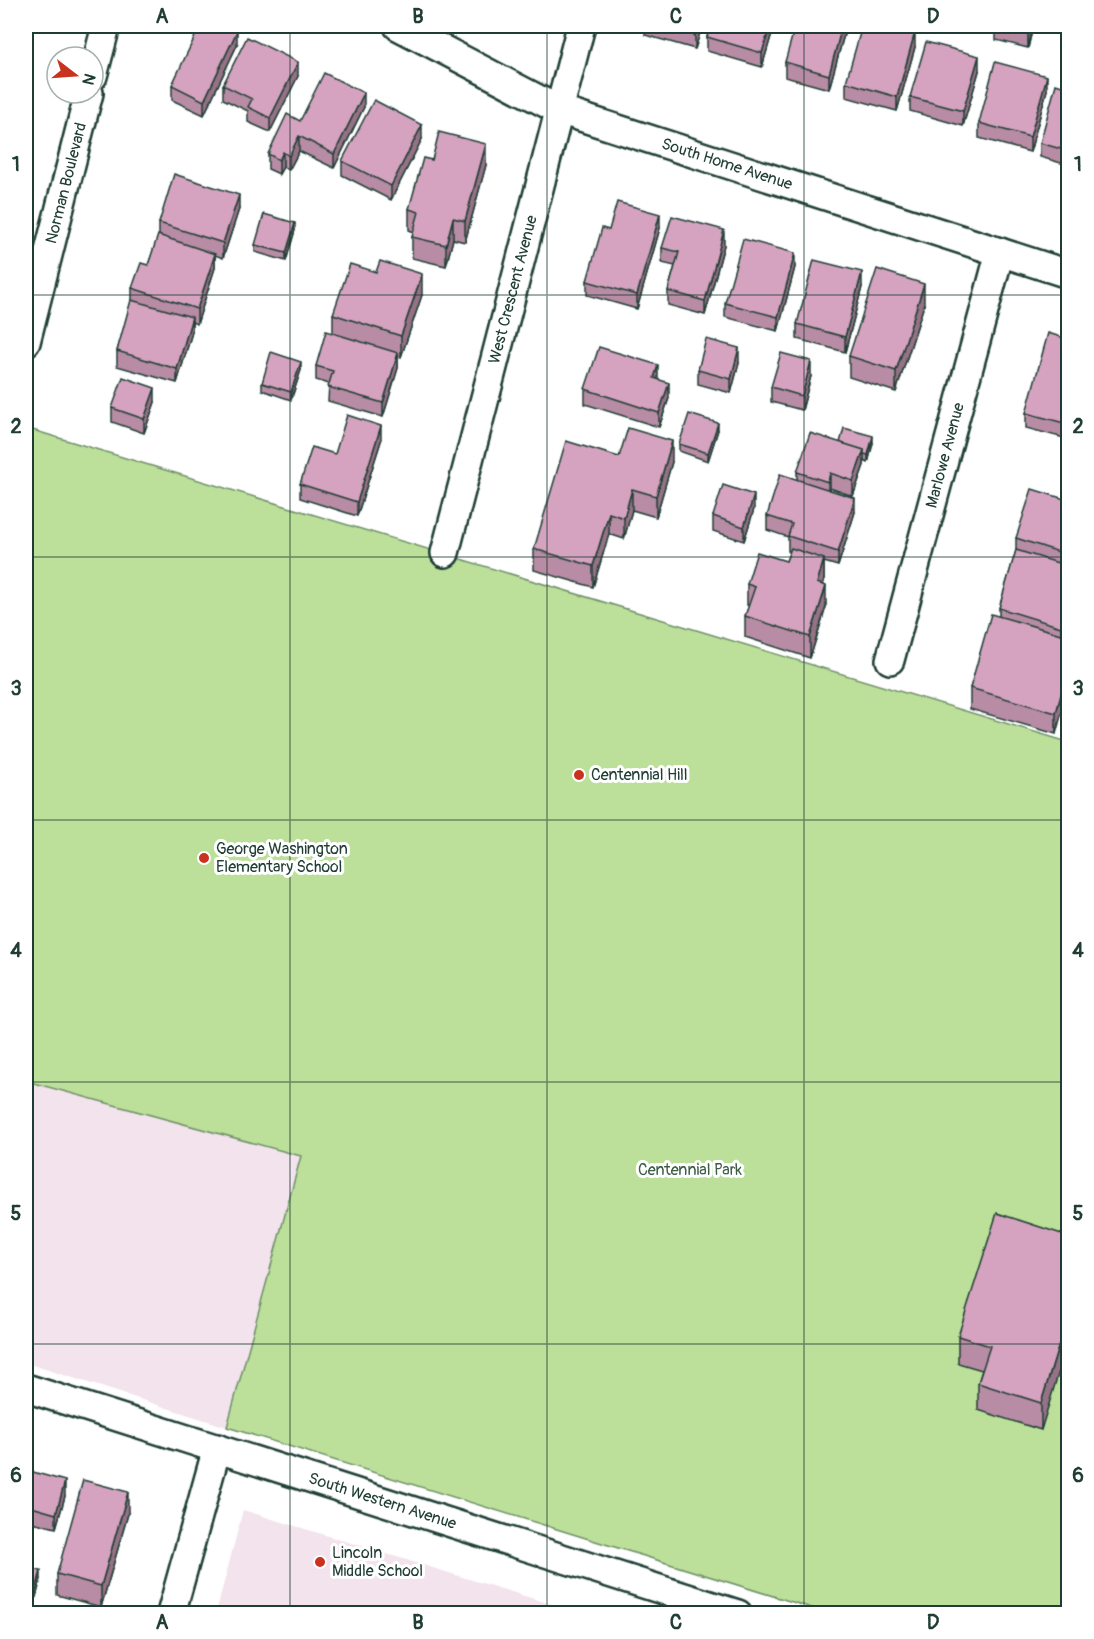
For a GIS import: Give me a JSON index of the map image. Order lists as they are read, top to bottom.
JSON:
{
  "streets": {
    "street": [
      "South Home Avenue",
      "Norman Boulevard",
      "West Crescent Avenue",
      "Marlowe Avenue",
      "South Western Avenue"
    ]
  },
  "crossings": [
    ["South Home Avenue", "West Crescent Avenue"],
    ["South Home Avenue", "Marlowe Avenue"]
  ],
  "parks": ["Centennial Park"],
  "places": ["Centennial Hill", "George Washington Elementary School", "Lincoln Middle School"],
  "north": "right",
  "grid": {
    "columns": [
      "A",
      "B",
      "C",
      "D"
    ],
    "rows": [
      "1",
      "2",
      "3",
      "4",
      "5",
      "6"
    ]
  }
}
